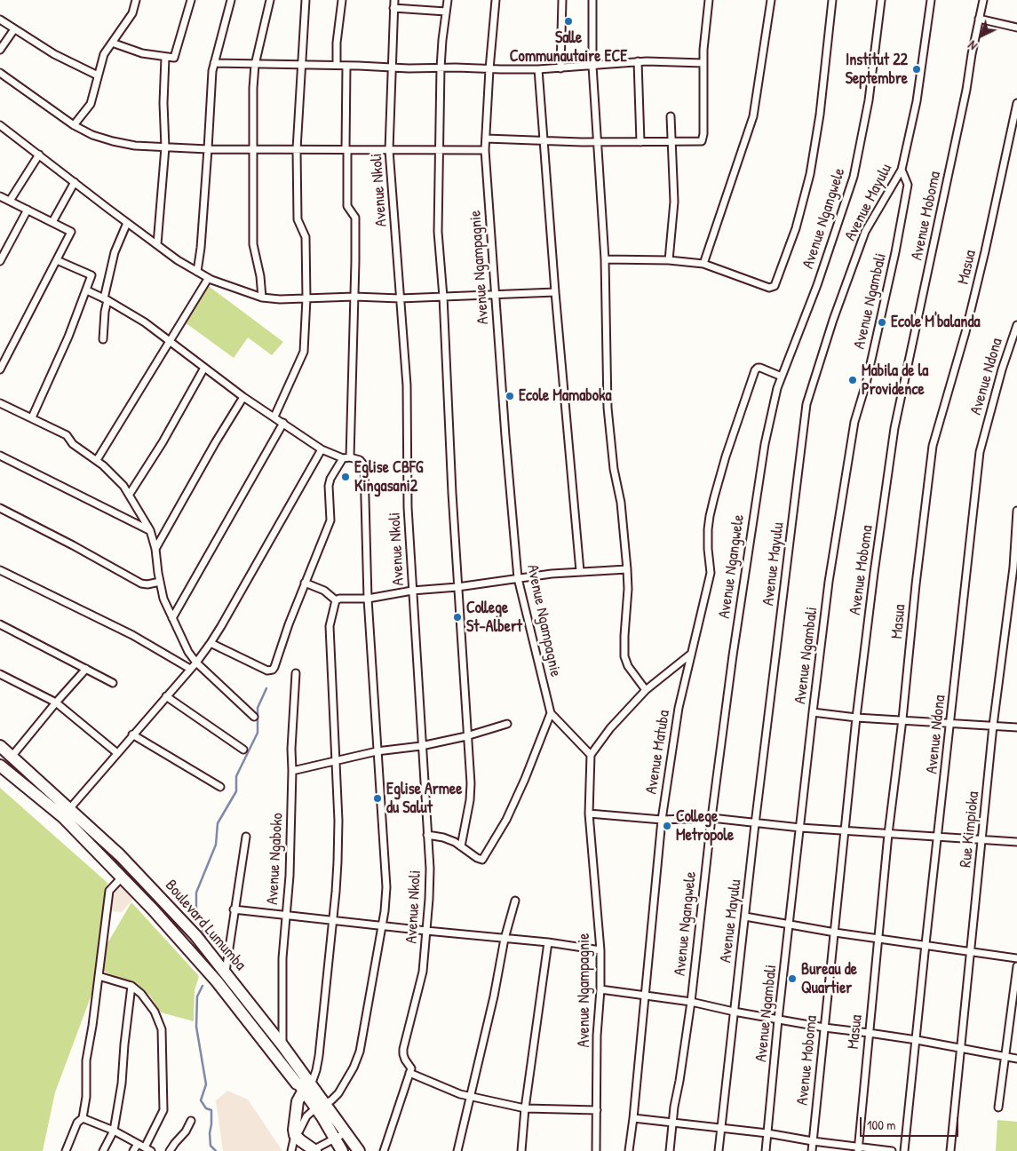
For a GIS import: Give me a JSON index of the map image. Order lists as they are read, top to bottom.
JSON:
{
  "streets": {
    "highway": ["Boulevard Lumumba"],
    "street": [
      "Avenue Nkoli",
      "Avenue Mayulu",
      "Avenue Moboma",
      "Avenue Ngangwele",
      "Avenue Ngampagnie",
      "Masua",
      "Avenue Ngambali",
      "Avenue Ndona",
      "Avenue Matuba",
      "Rue Kimpioka",
      "Avenue Ngaboko"
    ]
  },
  "crossings": [
    ["Avenue Mayulu", "Avenue Ngambali"],
    ["Avenue Ngangwele", "Avenue Matuba"],
    ["Avenue Ngaboko", "Boulevard Lumumba"]
  ],
  "places": [
    "Salle Communautaire ECE",
    "Institut 22 Septembre",
    "Ecole M'balanda",
    "Mabila de la Providence",
    "Ecole Mamaboka",
    "Eglise CBFG Kingasani2",
    "College St-Albert",
    "Eglise Armee du Salut",
    "College Metropole",
    "Bureau de Quartier"
  ],
  "scale_bar": "100 m",
  "north": "bottom left"
}
